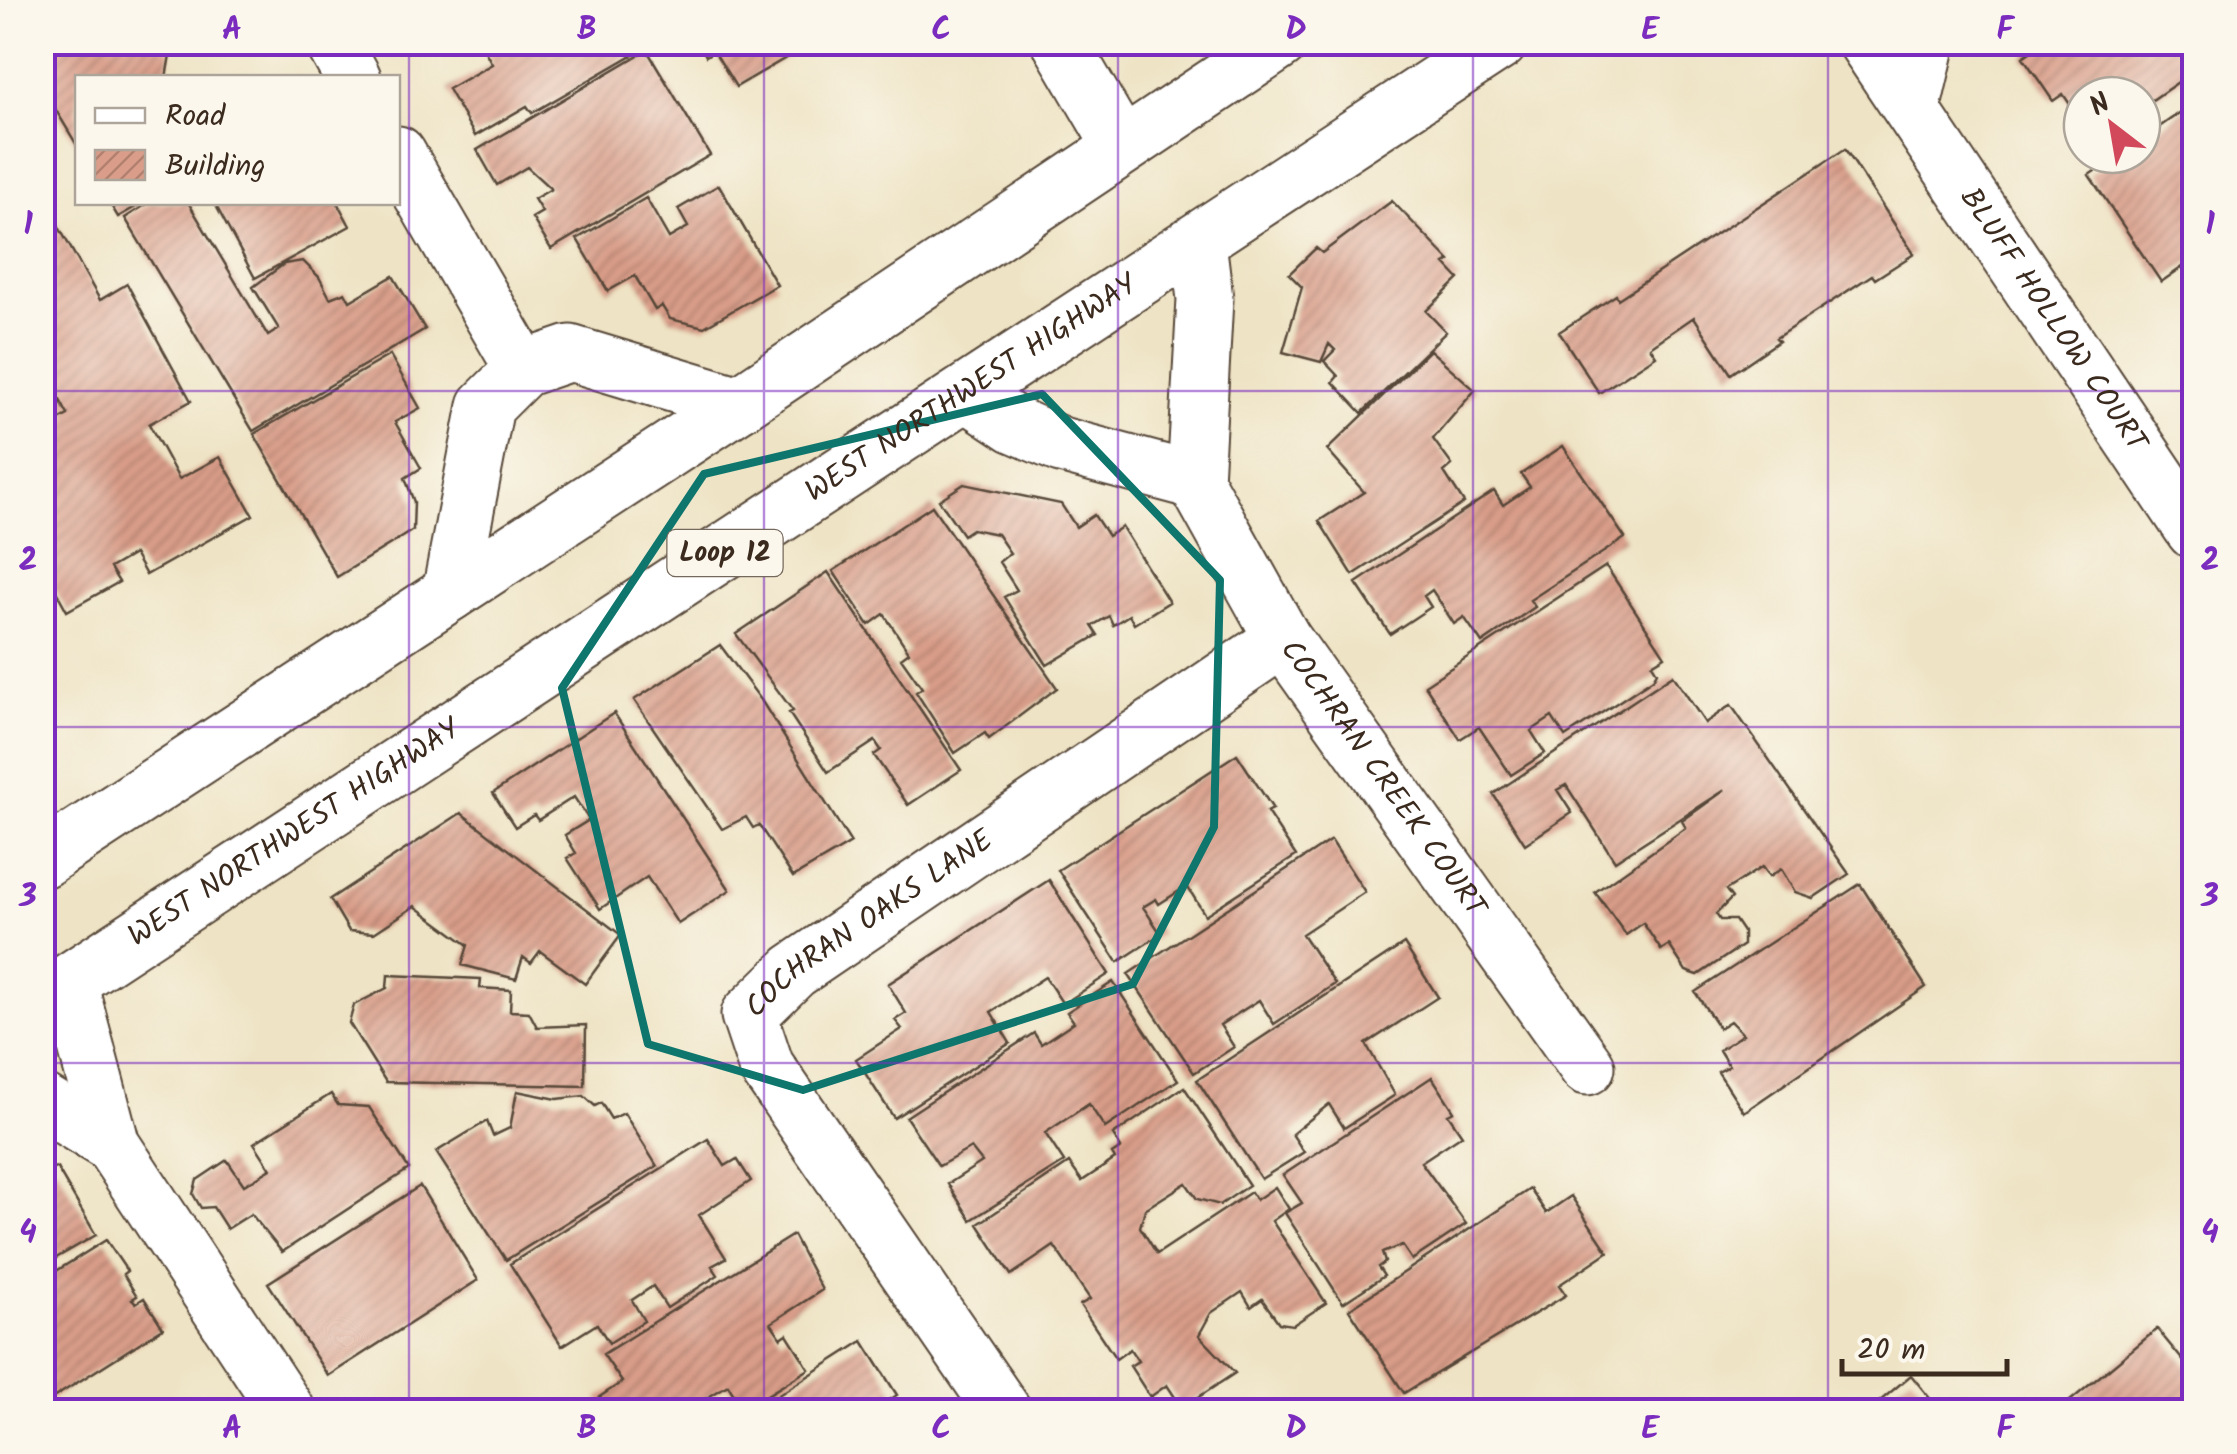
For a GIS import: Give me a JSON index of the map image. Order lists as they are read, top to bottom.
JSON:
{
  "streets": {
    "street": [
      "BLUFF HOLLOW COURT",
      "WEST NORTHWEST HIGHWAY",
      "Loop 12",
      "COCHRAN CREEK COURT",
      "COCHRAN OAKS LANE"
    ]
  },
  "crossings": [
    ["COCHRAN CREEK COURT", "COCHRAN OAKS LANE"]
  ],
  "legend": ["Road", "Building"],
  "scale_bar": "20 m",
  "north": "top left",
  "grid": {
    "columns": [
      "A",
      "B",
      "C",
      "D",
      "E",
      "F"
    ],
    "rows": [
      "1",
      "2",
      "3",
      "4"
    ]
  }
}
